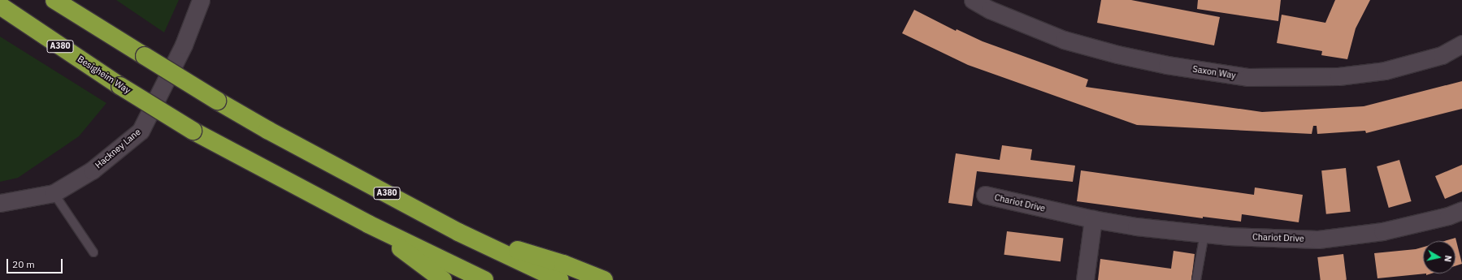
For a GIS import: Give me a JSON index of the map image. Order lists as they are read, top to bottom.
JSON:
{
  "streets": {
    "highway": ["A380", "Besigheim Way"],
    "street": ["Saxon Way", "Hackney Lane", "Chariot Drive"]
  },
  "crossings": [
    ["A380", "Besigheim Way"]
  ],
  "scale_bar": "20 m",
  "north": "right"
}
